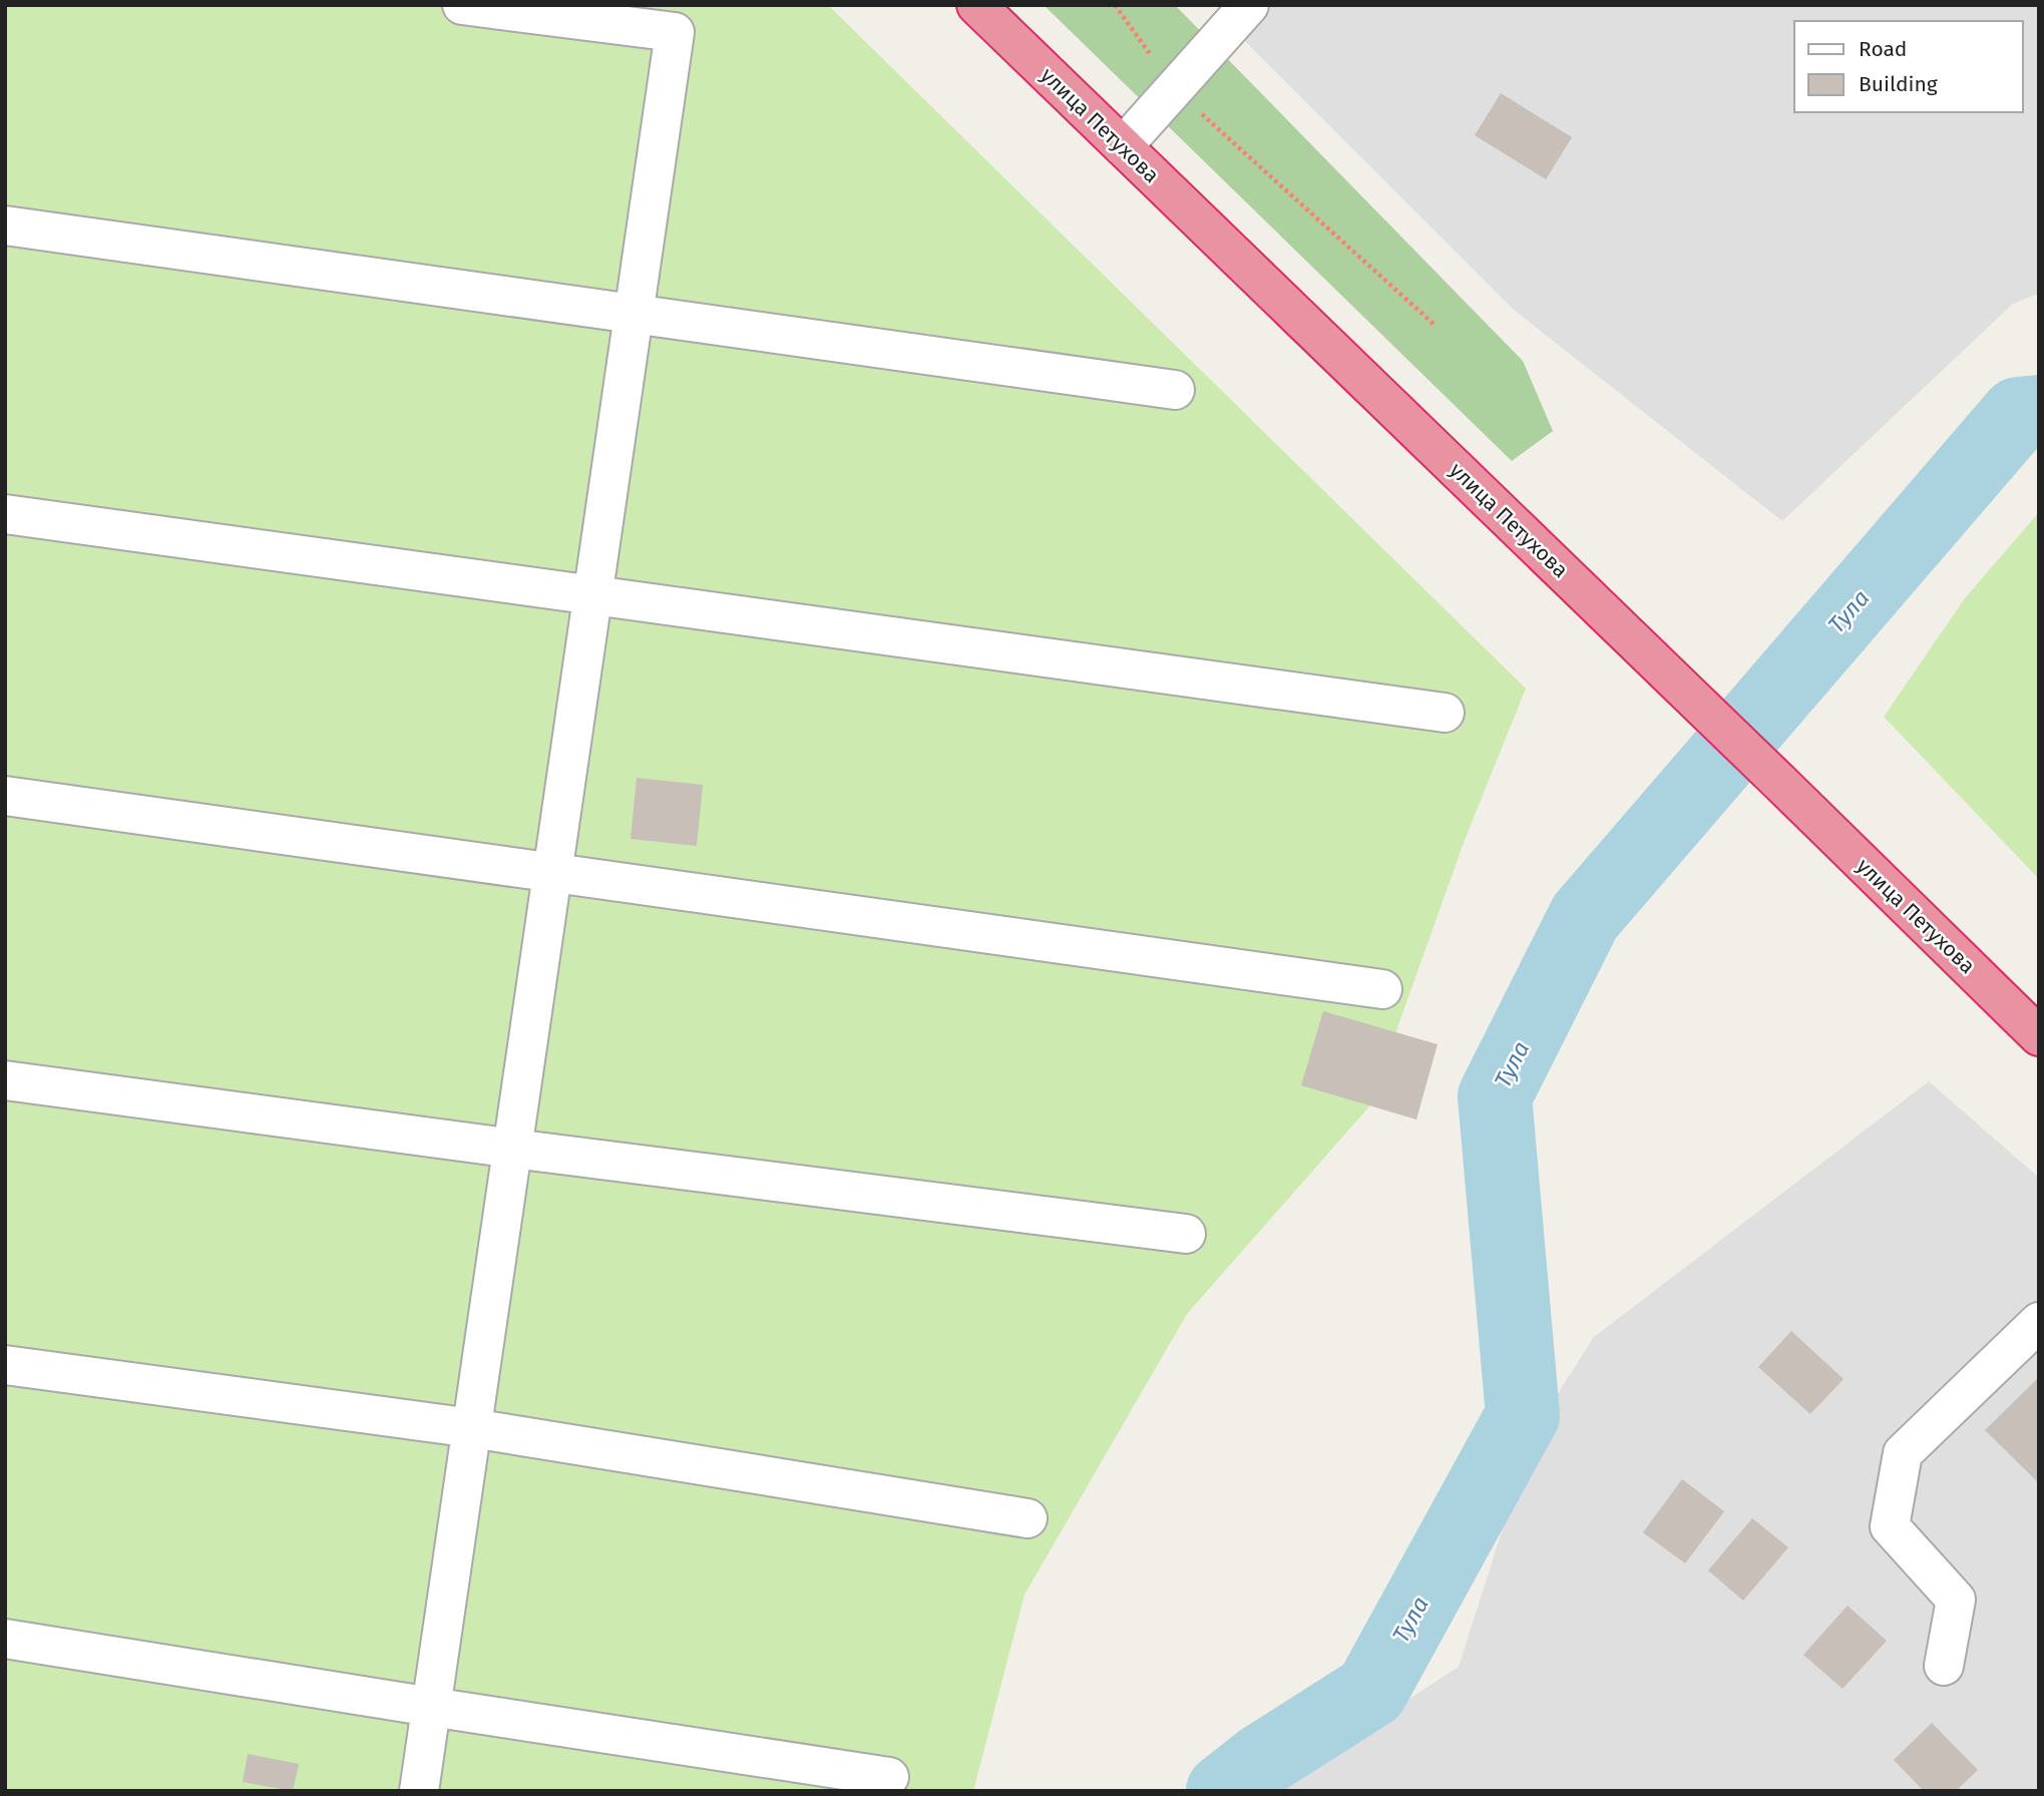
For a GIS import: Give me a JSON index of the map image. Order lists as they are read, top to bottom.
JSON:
{
  "streets": {
    "highway": ["улица Петухова"]
  },
  "water": ["Тула"],
  "legend": ["Road", "Building"]
}
